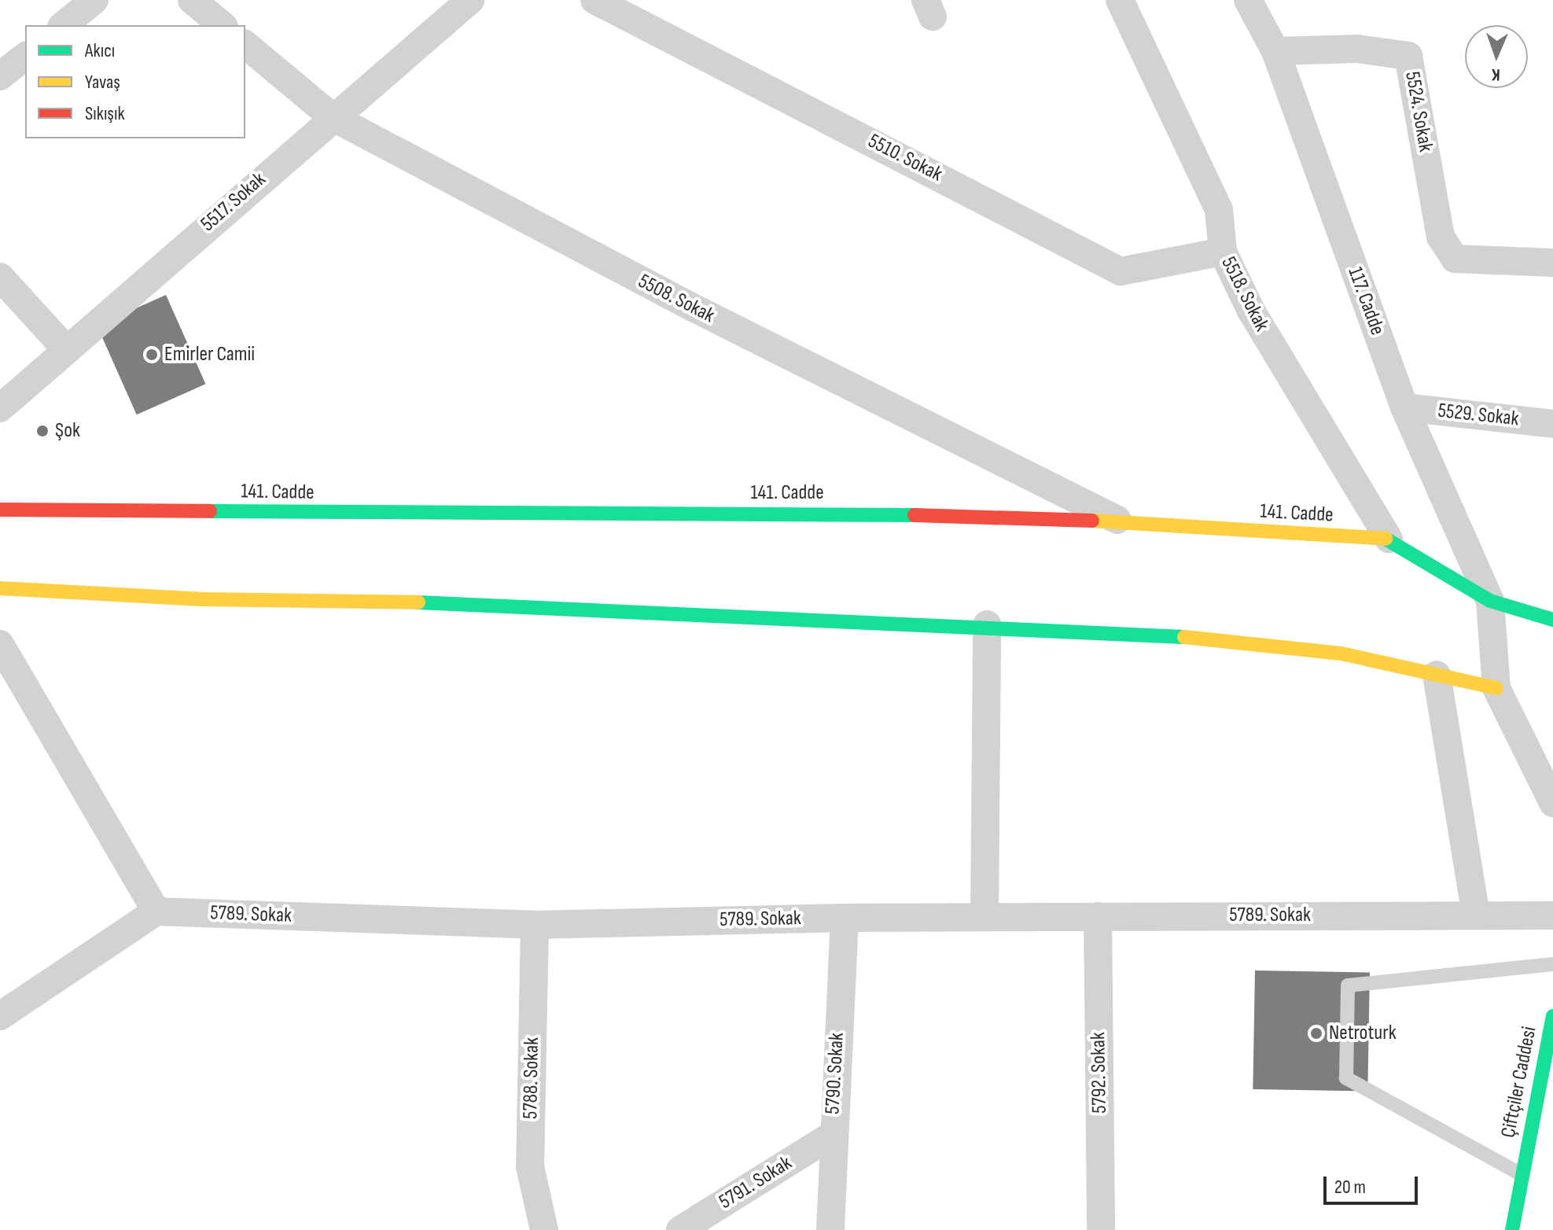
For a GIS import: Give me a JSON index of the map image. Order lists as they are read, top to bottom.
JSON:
{
  "streets": {
    "street": [
      "5524. Sokak",
      "5510. Sokak",
      "5517. Sokak",
      "5518. Sokak",
      "5508. Sokak",
      "117. Cadde",
      "5529. Sokak",
      "141. Cadde",
      "5789. Sokak",
      "5792. Sokak",
      "5790. Sokak",
      "5788. Sokak",
      "Çiftçiler Caddesi",
      "5791. Sokak"
    ]
  },
  "crossings": [
    ["5524. Sokak", "117. Cadde"],
    ["5510. Sokak", "5518. Sokak"],
    ["5517. Sokak", "5508. Sokak"],
    ["5518. Sokak", "141. Cadde"],
    ["5508. Sokak", "141. Cadde"],
    ["117. Cadde", "5529. Sokak"],
    ["117. Cadde", "141. Cadde"],
    ["5789. Sokak", "5792. Sokak"],
    ["5789. Sokak", "5790. Sokak"],
    ["5789. Sokak", "5788. Sokak"],
    ["5790. Sokak", "5791. Sokak"]
  ],
  "places": ["Emirler Camii", "Şok", "Netroturk"],
  "legend": ["Akıcı", "Yavaş", "Sıkışık"],
  "scale_bar": "20 m",
  "north": "bottom"
}
